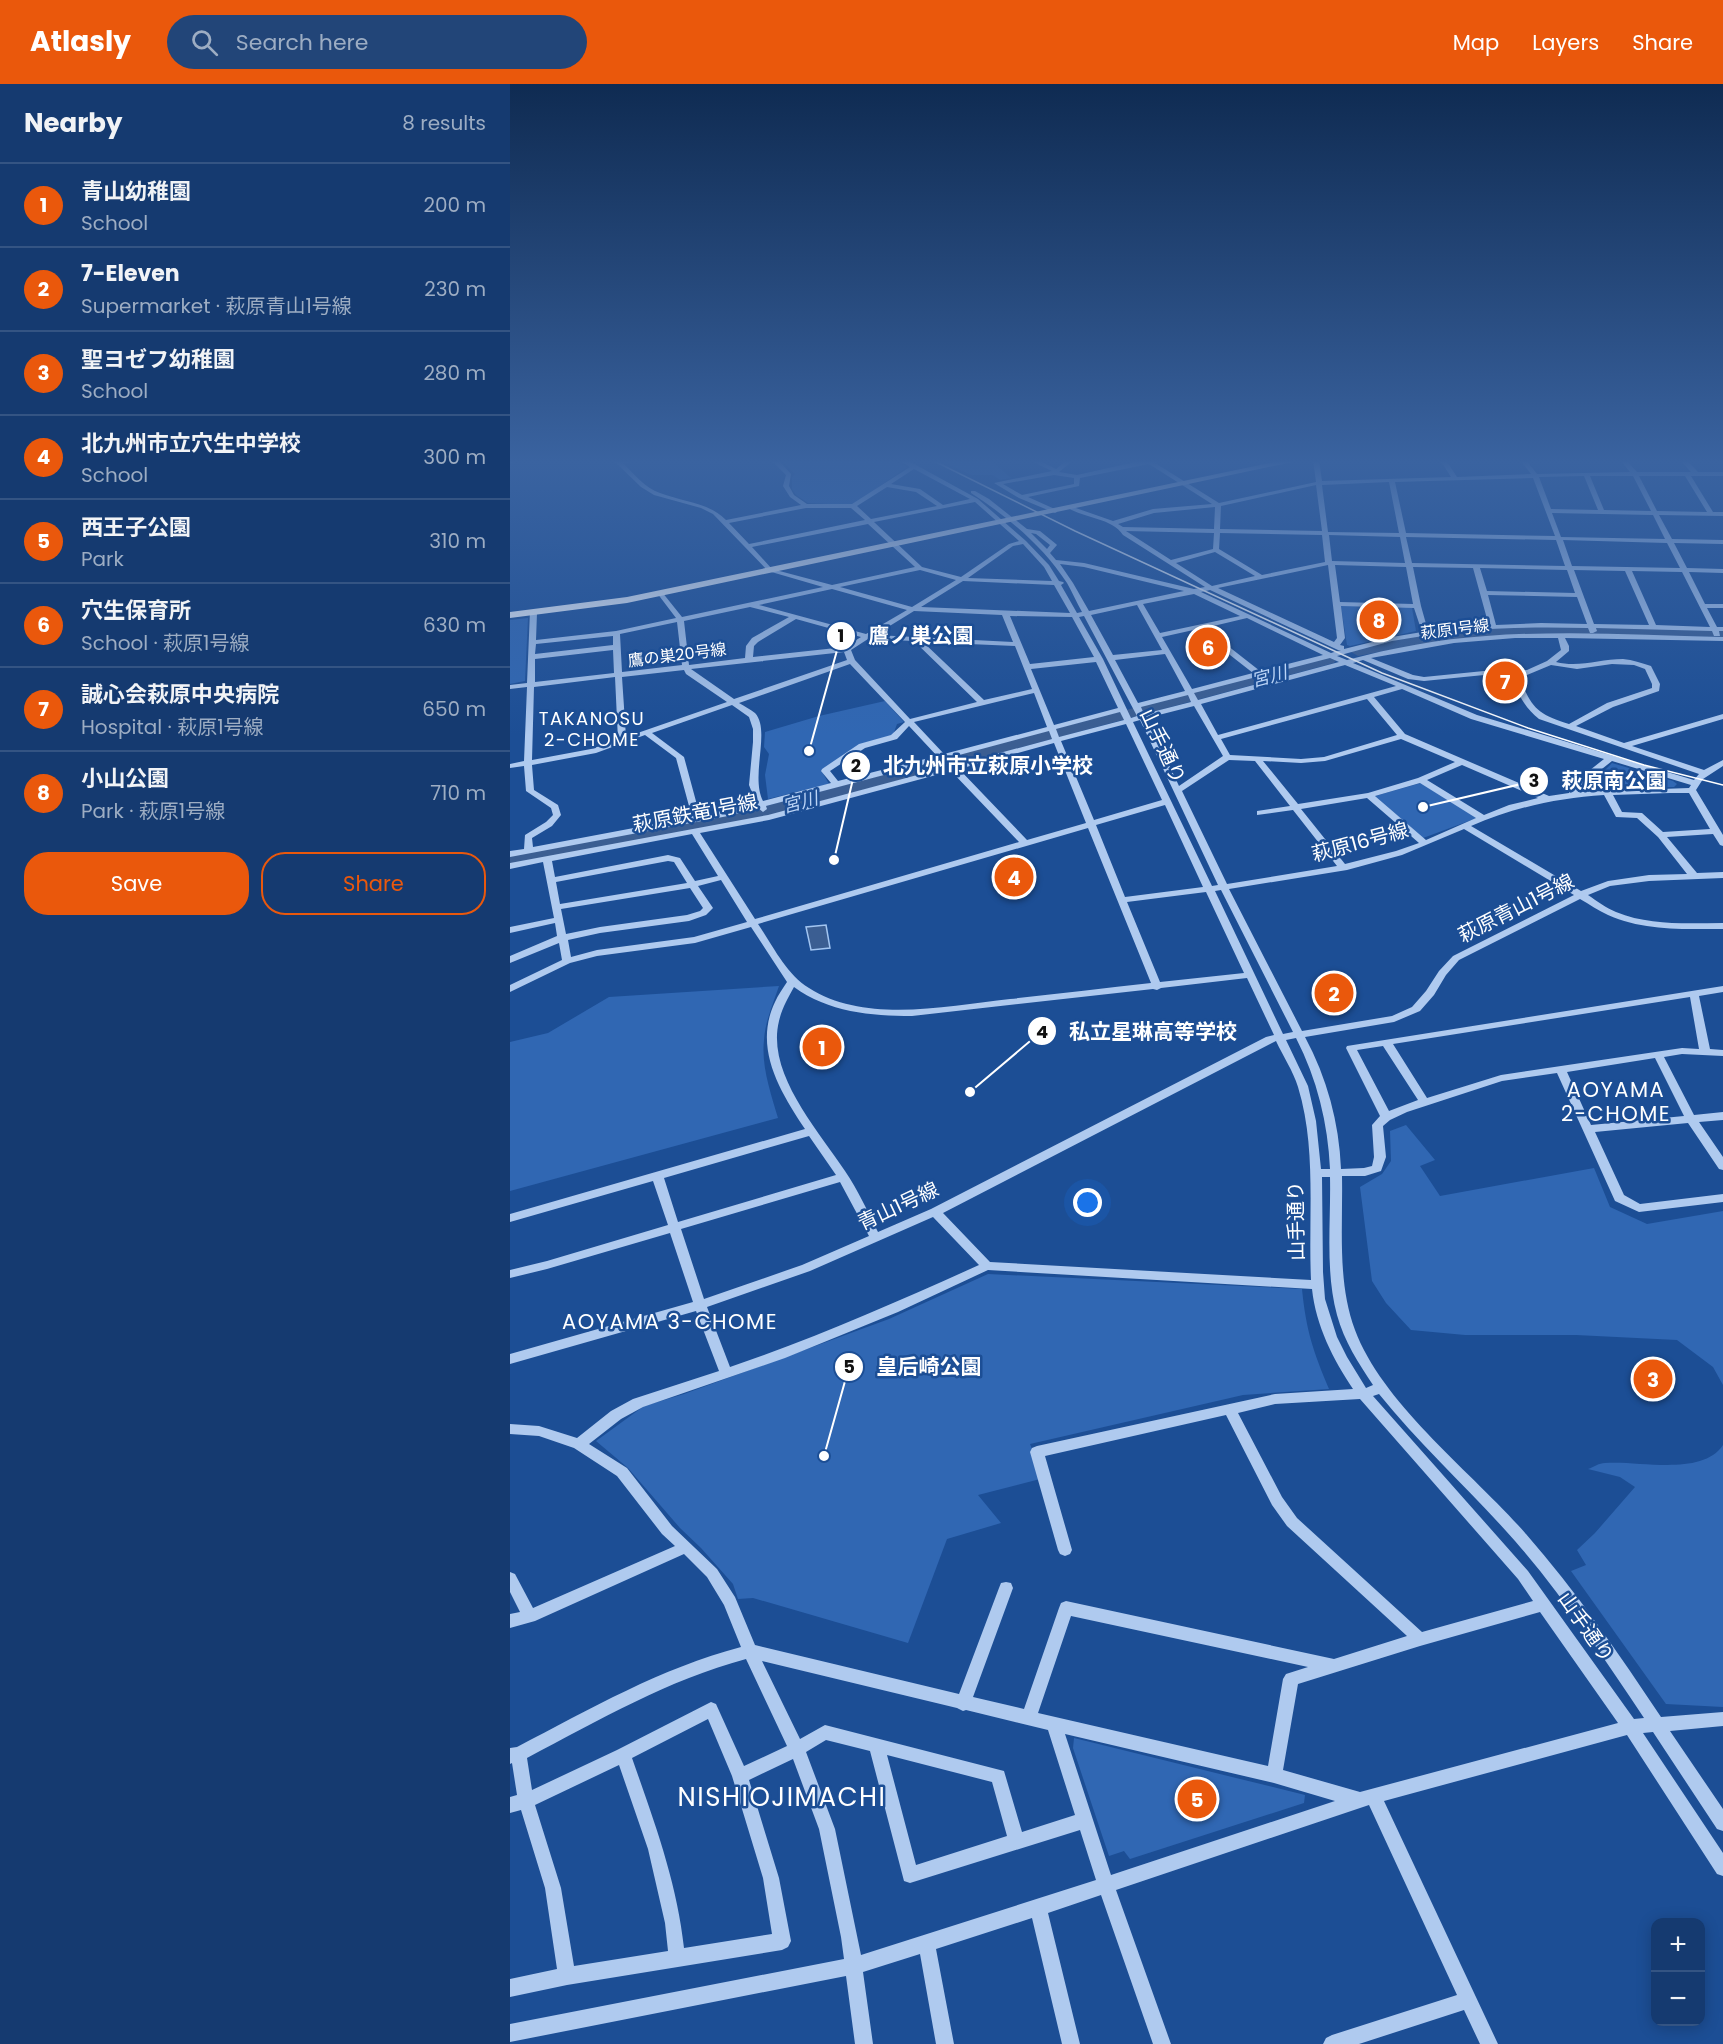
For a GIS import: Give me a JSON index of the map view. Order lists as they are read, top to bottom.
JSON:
{
  "streets": {
    "street": [
      "萩原1号線",
      "鷹の巣20号線",
      "山手通り",
      "萩原鉄竜1号線",
      "萩原16号線",
      "萩原青山1号線",
      "青山1号線"
    ]
  },
  "crossings": [
    ["萩原1号線", "山手通り"],
    ["萩原1号線", "萩原鉄竜1号線"],
    ["山手通り", "萩原鉄竜1号線"],
    ["山手通り", "萩原16号線"],
    ["山手通り", "萩原青山1号線"],
    ["山手通り", "青山1号線"],
    ["萩原青山1号線", "青山1号線"]
  ],
  "districts": [
    "TAKANOSU 2-CHOME",
    "AOYAMA 2-CHOME",
    "AOYAMA 3-CHOME",
    "NISHIOJIMACHI"
  ],
  "water": ["宮川"],
  "places": [
    "鷹ノ巣公園",
    "萩原南公園",
    "北九州市立萩原小学校",
    "私立星琳高等学校",
    "皇后崎公園"
  ],
  "page": {
    "header": "Atlasly",
    "search": "Search here",
    "nav": ["Map", "Layers", "Share"],
    "heading": ["Nearby", "8 results"],
    "list": [
      {
        "mark": "1",
        "name": "青山幼稚園",
        "note": "School",
        "value": "200 m"
      },
      {
        "mark": "2",
        "name": "7-Eleven",
        "note": "Supermarket · 萩原青山1号線",
        "value": "230 m"
      },
      {
        "mark": "3",
        "name": "聖ヨゼフ幼稚園",
        "note": "School",
        "value": "280 m"
      },
      {
        "mark": "4",
        "name": "北九州市立穴生中学校",
        "note": "School",
        "value": "300 m"
      },
      {
        "mark": "5",
        "name": "西王子公園",
        "note": "Park",
        "value": "310 m"
      },
      {
        "mark": "6",
        "name": "穴生保育所",
        "note": "School · 萩原1号線",
        "value": "630 m"
      },
      {
        "mark": "7",
        "name": "誠心会萩原中央病院",
        "note": "Hospital · 萩原1号線",
        "value": "650 m"
      },
      {
        "mark": "8",
        "name": "小山公園",
        "note": "Park · 萩原1号線",
        "value": "710 m"
      }
    ],
    "pins": [
      "8",
      "6",
      "7",
      "4",
      "2",
      "1",
      "3",
      "5"
    ],
    "buttons": ["Save", "Share"],
    "map_buttons": ["+", "−"]
  }
}
